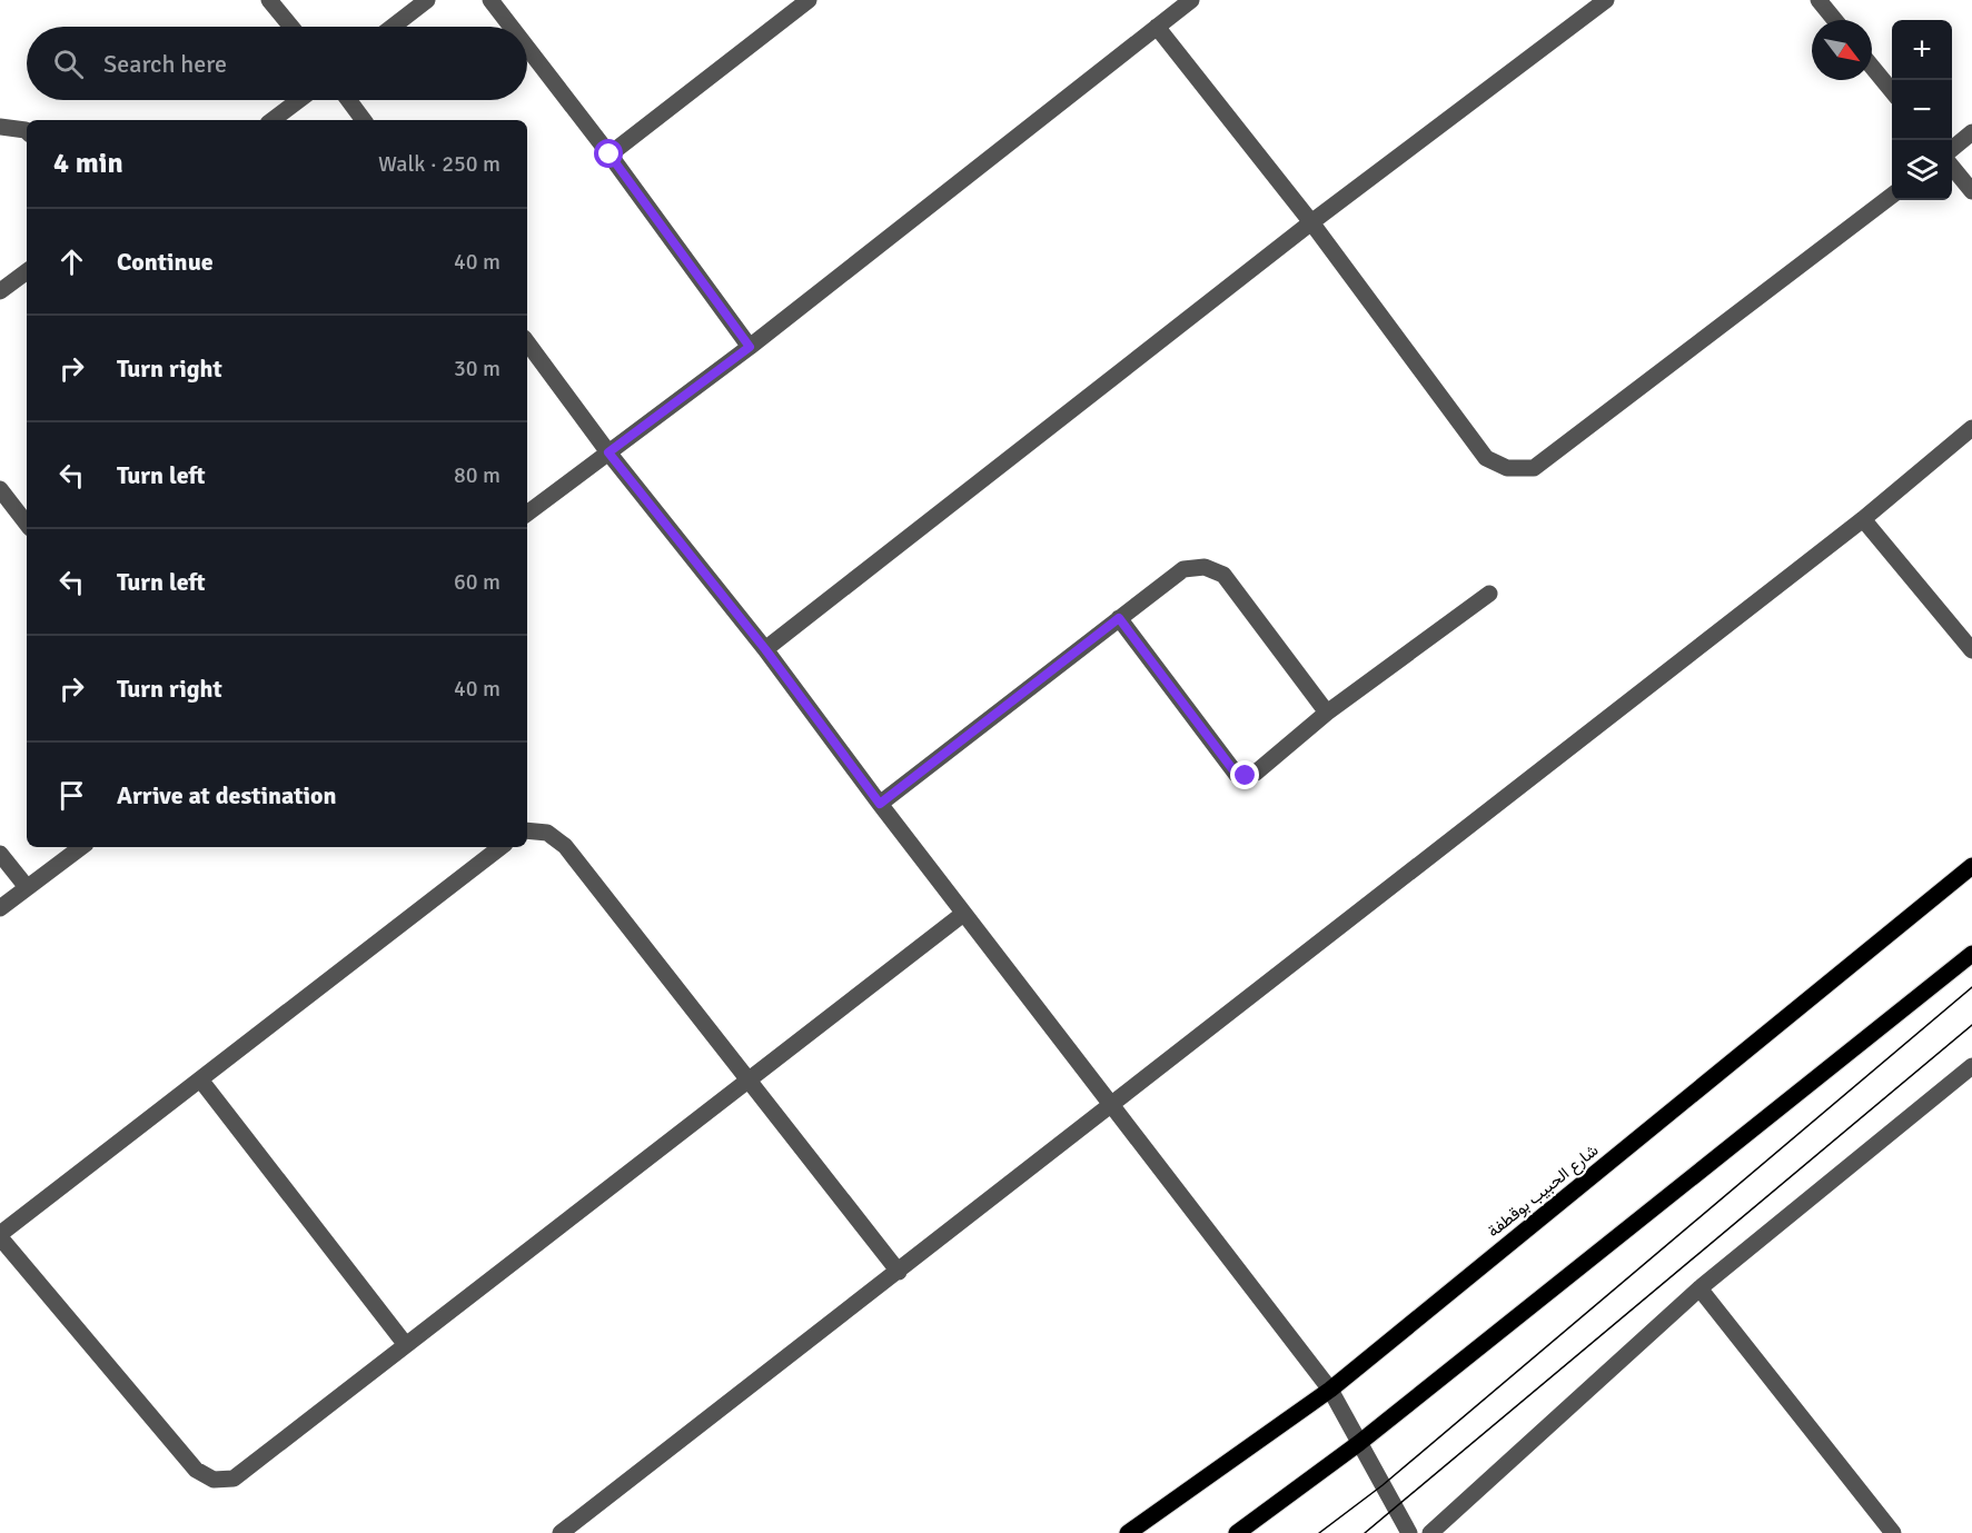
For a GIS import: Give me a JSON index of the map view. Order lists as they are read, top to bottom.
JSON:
{
  "streets": {
    "main road": ["شارع الحبيب بوقطفة"]
  },
  "north": "bottom right",
  "page": {
    "map_buttons": ["+", "−"],
    "search": "Search here",
    "heading": ["4 min", "Walk · 250 m"],
    "list": [
      ["Continue", "40 m"],
      ["Turn right", "30 m"],
      ["Turn left", "80 m"],
      ["Turn left", "60 m"],
      ["Turn right", "40 m"],
      "Arrive at destination"
    ]
  }
}
